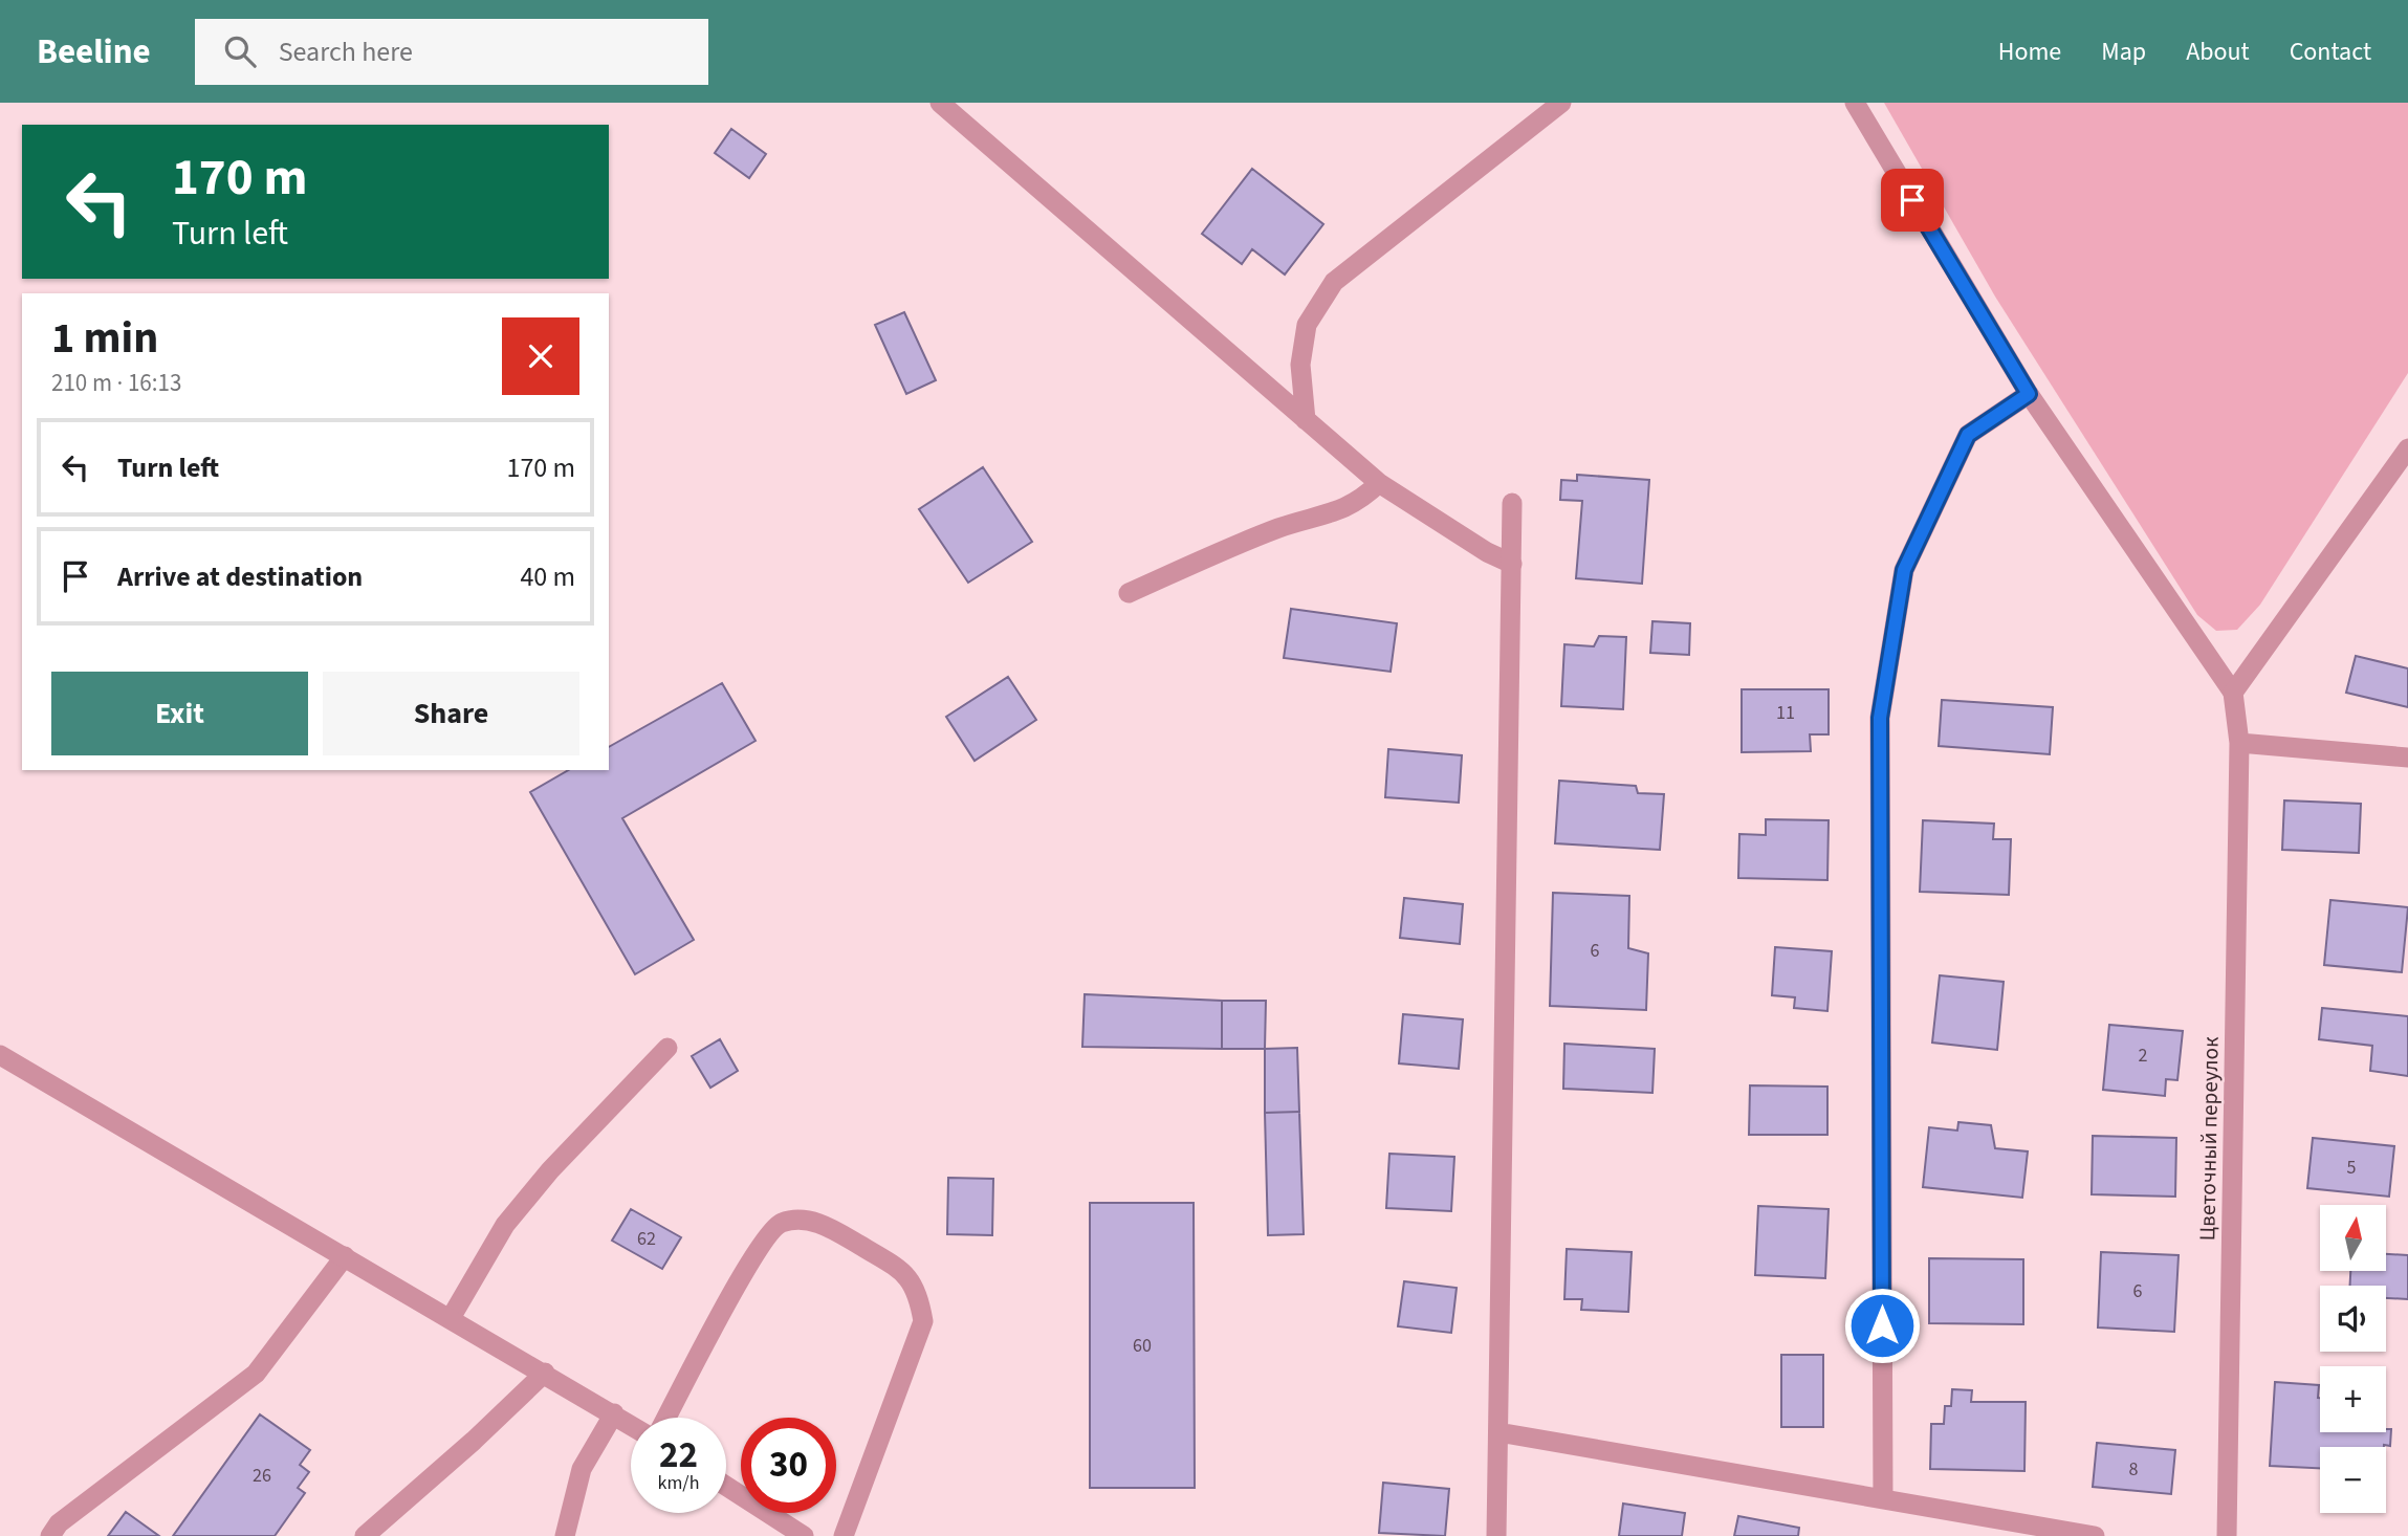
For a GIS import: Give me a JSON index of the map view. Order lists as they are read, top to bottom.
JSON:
{
  "streets": {
    "street": ["Цветочный переулок"]
  },
  "house_numbers": [
    "11",
    "6",
    "2",
    "5",
    "62",
    "6",
    "60",
    "8",
    "26"
  ],
  "north": "top",
  "page": {
    "header": "Beeline",
    "search": "Search here",
    "nav": [
      "Home",
      "Map",
      "About",
      "Contact"
    ],
    "turn": ["170 m", "Turn left"],
    "heading": ["1 min", "210 m · 16:13"],
    "list": [
      {
        "name": "Turn left",
        "value": "170 m"
      },
      {
        "name": "Arrive at destination",
        "value": "40 m"
      }
    ],
    "buttons": ["Exit", "Share"],
    "map_buttons": ["+", "−"],
    "speed": "22 km/h",
    "limit": "30"
  }
}
